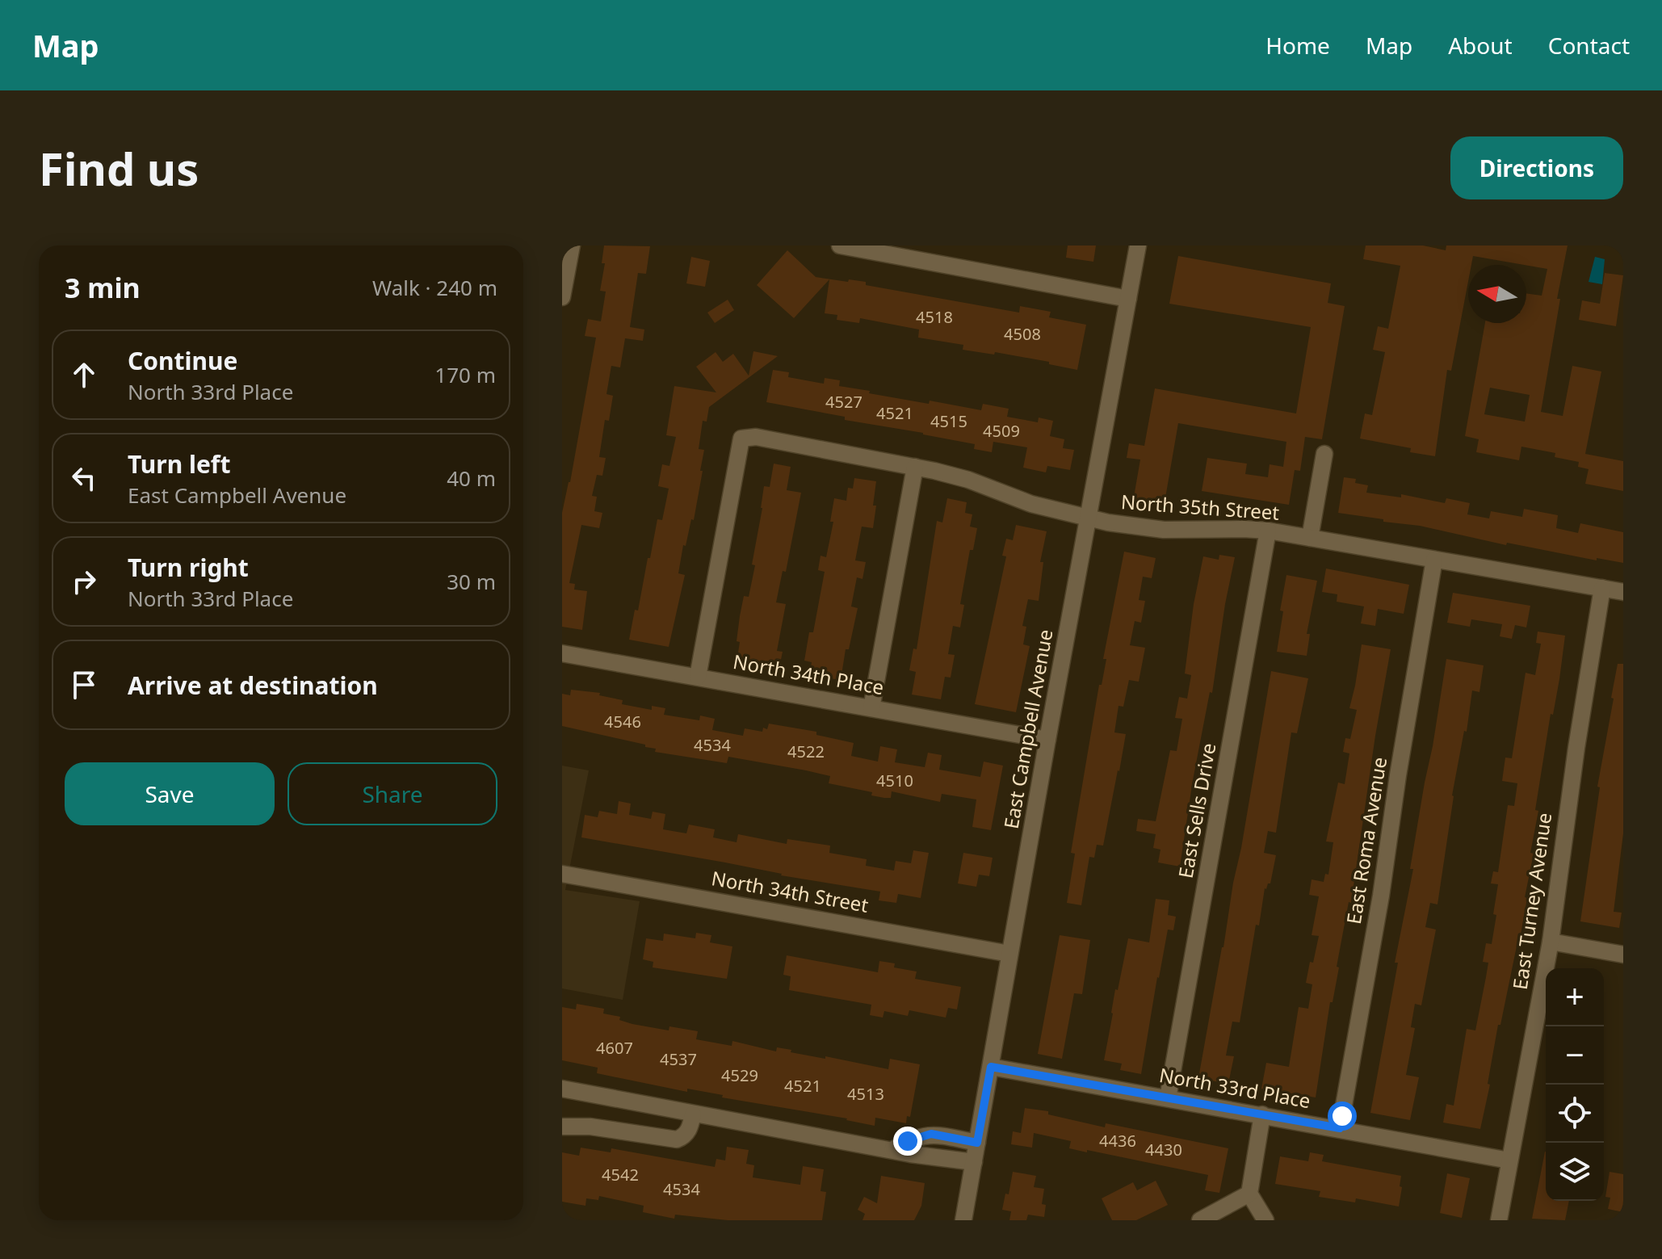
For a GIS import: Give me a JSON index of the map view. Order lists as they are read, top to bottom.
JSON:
{
  "streets": {
    "street": [
      "North 35th Street",
      "North 34th Place",
      "East Campbell Avenue",
      "East Sells Drive",
      "East Roma Avenue",
      "North 34th Street",
      "East Turney Avenue",
      "North 33rd Place"
    ]
  },
  "crossings": [
    ["North 35th Street", "North 34th Place"],
    ["North 35th Street", "East Campbell Avenue"],
    ["North 35th Street", "East Sells Drive"],
    ["North 35th Street", "East Roma Avenue"],
    ["North 35th Street", "East Turney Avenue"],
    ["North 34th Place", "East Campbell Avenue"],
    ["East Campbell Avenue", "North 34th Street"],
    ["East Campbell Avenue", "North 33rd Place"],
    ["East Sells Drive", "North 33rd Place"],
    ["East Roma Avenue", "North 33rd Place"],
    ["East Turney Avenue", "North 33rd Place"]
  ],
  "house_numbers": [
    "4518",
    "4508",
    "4527",
    "4521",
    "4515",
    "4509",
    "4546",
    "4534",
    "4522",
    "4510",
    "4607",
    "4537",
    "4529",
    "4521",
    "4513",
    "4436",
    "4430",
    "4542",
    "4534"
  ],
  "north": "left",
  "page": {
    "header": "Map",
    "nav": [
      "Home",
      "Map",
      "About",
      "Contact"
    ],
    "buttons": [
      "Directions",
      ["Save", "Share"]
    ],
    "title": "Find us",
    "heading": ["3 min", "Walk · 240 m"],
    "list": [
      ["Continue", "North 33rd Place", "170 m"],
      ["Turn left", "East Campbell Avenue", "40 m"],
      ["Turn right", "North 33rd Place", "30 m"],
      "Arrive at destination"
    ],
    "map_buttons": ["+", "−"]
  }
}
